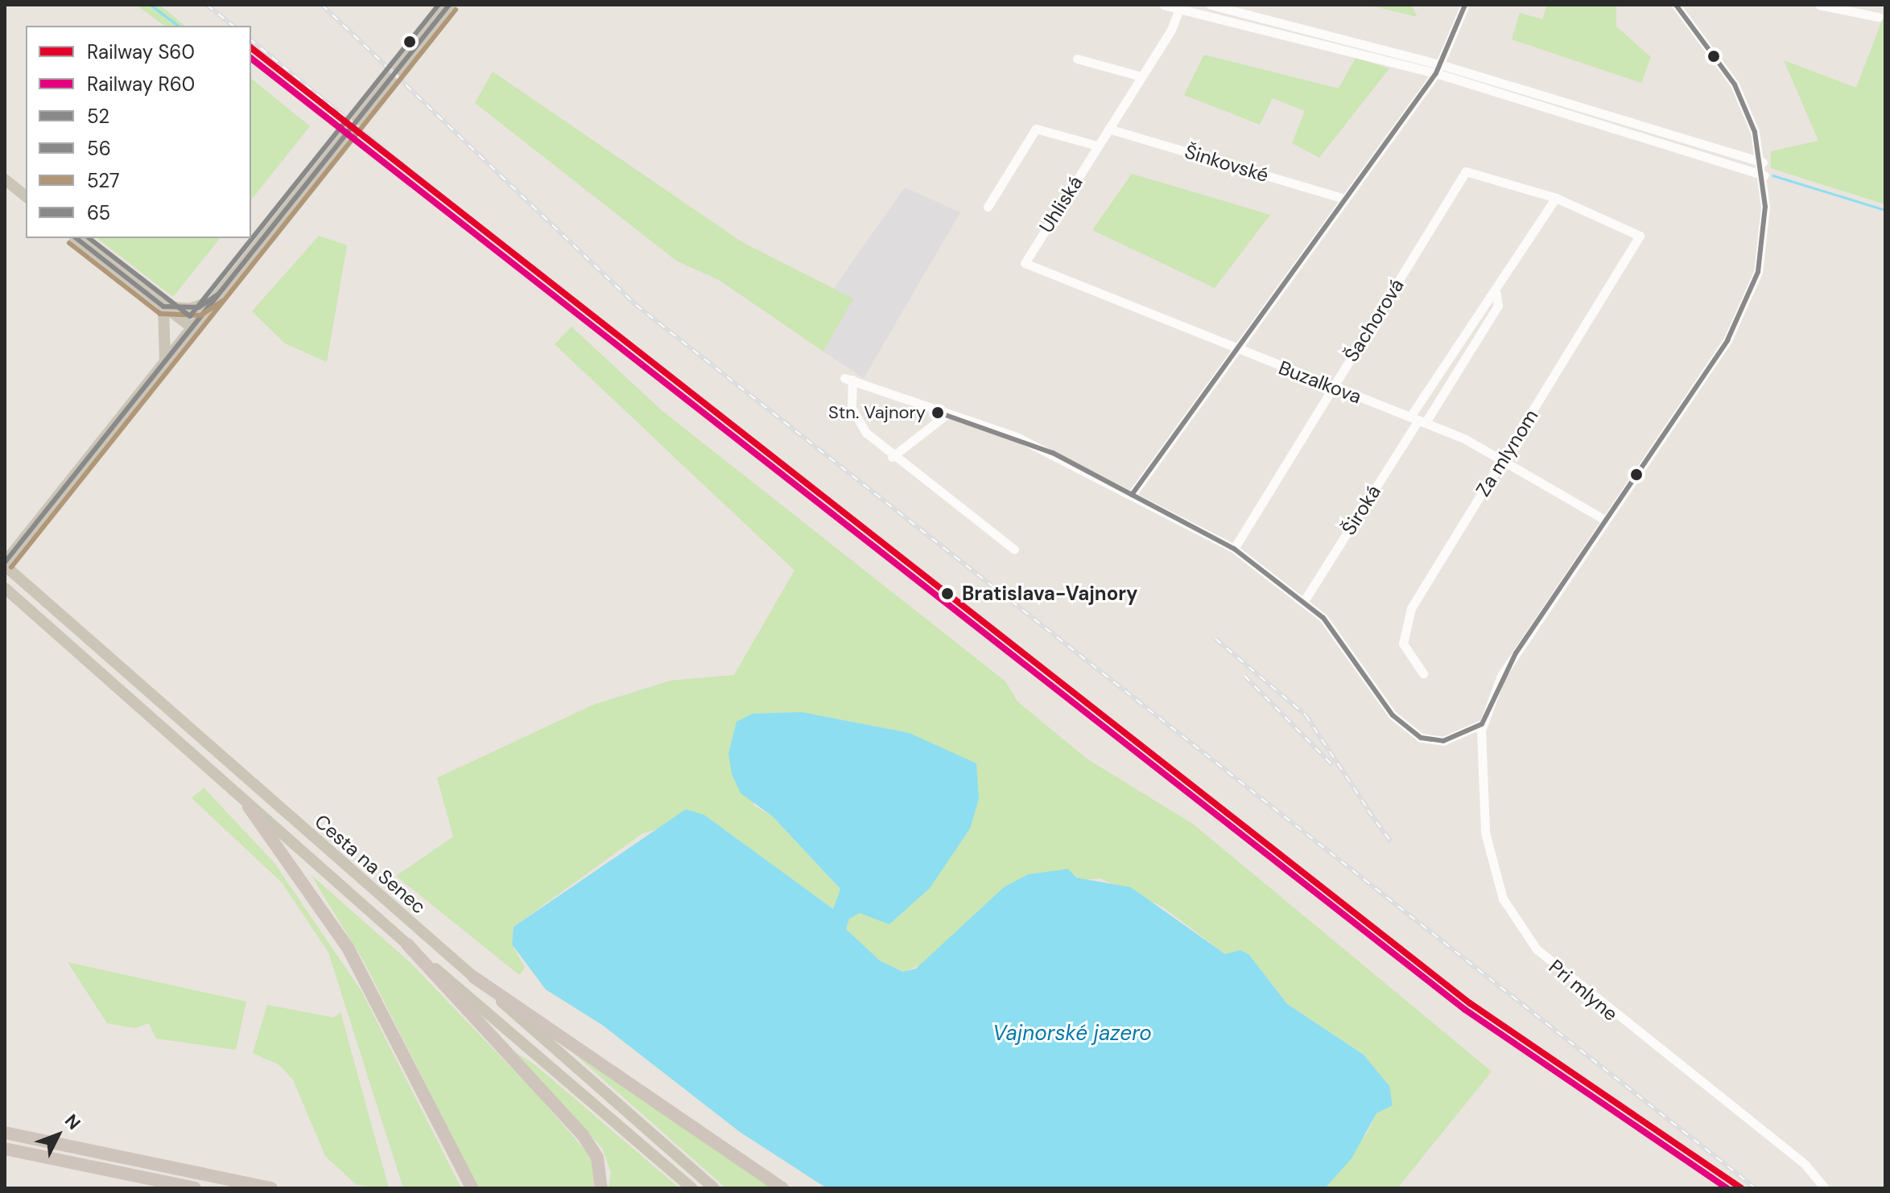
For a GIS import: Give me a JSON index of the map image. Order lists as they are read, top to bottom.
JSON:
{
  "streets": {
    "main road": ["Cesta na Senec"],
    "street": [
      "Šinkovské",
      "Uhliská",
      "Šachorová",
      "Buzalkova",
      "Za mlynom",
      "Široká",
      "Pri mlyne"
    ]
  },
  "crossings": [
    ["Šinkovské", "Uhliská"],
    ["Uhliská", "Buzalkova"],
    ["Šachorová", "Buzalkova"],
    ["Šachorová", "Za mlynom"],
    ["Šachorová", "Široká"],
    ["Buzalkova", "Za mlynom"],
    ["Buzalkova", "Široká"],
    ["Buzalkova", "Pri mlyne"],
    ["Za mlynom", "Široká"]
  ],
  "water": ["Vajnorské jazero"],
  "places": ["Stn. Vajnory", "Bratislava-Vajnory"],
  "lines": [
    "transit line 52",
    "transit line 56",
    "transit line 65",
    "transit line 527",
    "rail line S60",
    "rail line R60"
  ],
  "legend": [
    "Railway S60",
    "Railway R60",
    "52",
    "56",
    "527",
    "65"
  ],
  "north": "top right"
}
